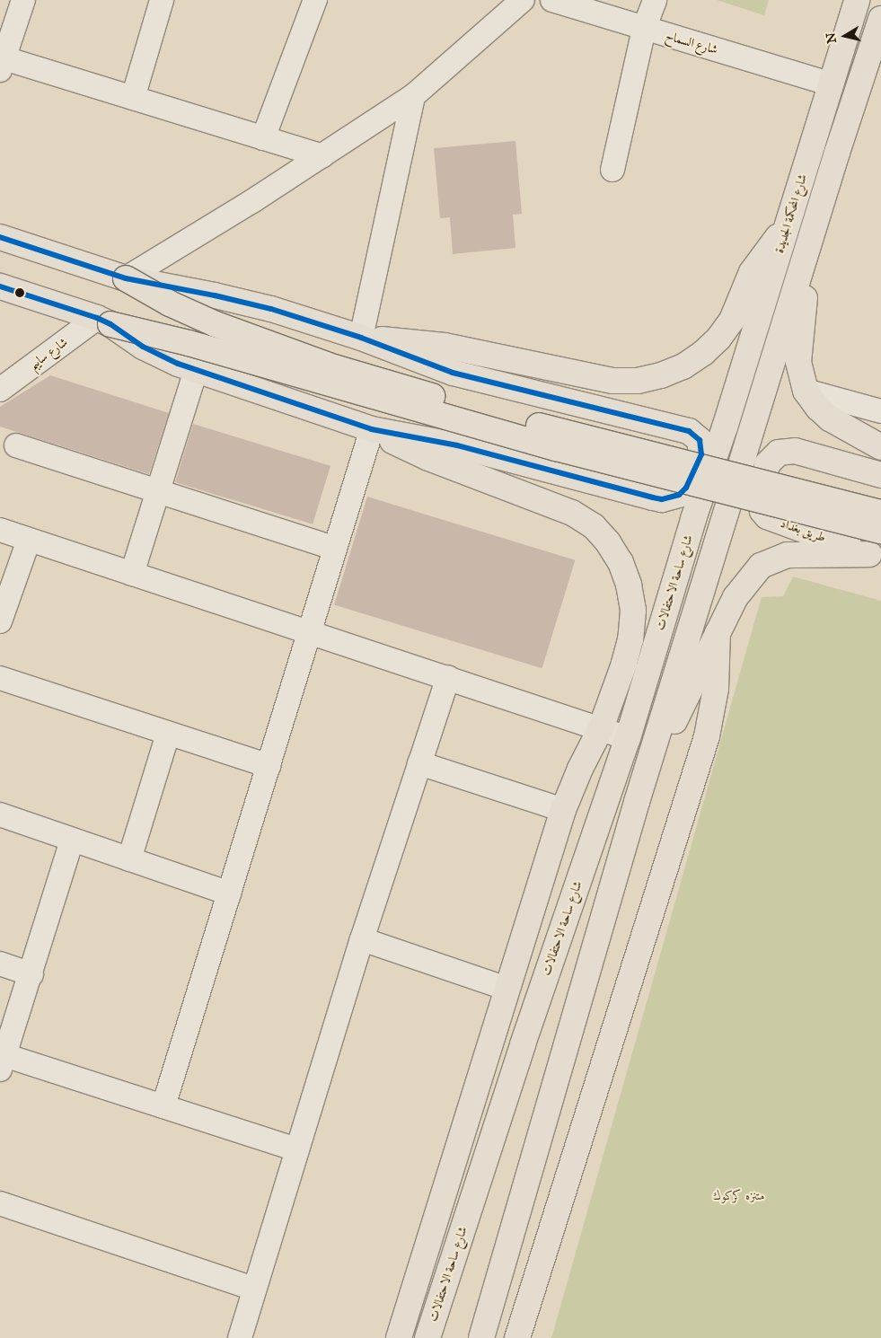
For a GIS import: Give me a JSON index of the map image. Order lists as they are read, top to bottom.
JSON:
{
  "streets": {
    "main road": ["شارع المحكمة الجديدة", "طريق بغداد", "شارع ساحة الاحتفالات"],
    "street": ["شارع السماح", "شارع سايبم"]
  },
  "crossings": [
    ["شارع السماح", "شارع المحكمة الجديدة"],
    ["شارع المحكمة الجديدة", "شارع ساحة الاحتفالات"]
  ],
  "parks": ["متنزه كركوك"],
  "north": "left"
}
